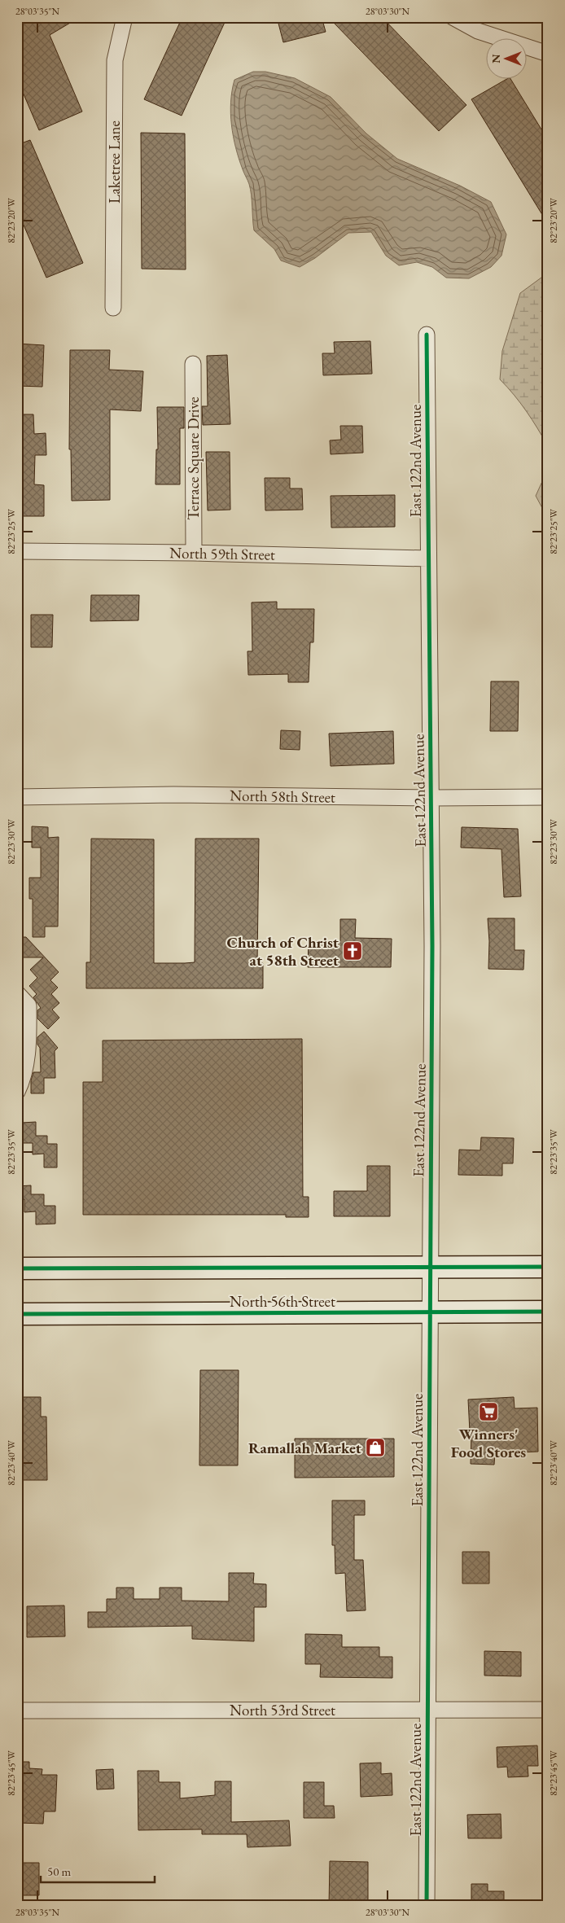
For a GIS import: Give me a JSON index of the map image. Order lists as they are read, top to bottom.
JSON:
{
  "streets": {
    "main road": ["North 56th Street"],
    "street": [
      "Laketree Lane",
      "Terrace Square Drive",
      "East 122nd Avenue",
      "North 59th Street",
      "North 58th Street",
      "North 53rd Street"
    ]
  },
  "crossings": [
    ["Terrace Square Drive", "North 59th Street"],
    ["East 122nd Avenue", "North 59th Street"],
    ["East 122nd Avenue", "North 58th Street"],
    ["East 122nd Avenue", "North 56th Street"],
    ["East 122nd Avenue", "North 53rd Street"]
  ],
  "places": {
    "church": ["Church of Christ at 58th Street"],
    "supermarket": ["Winners' Food Stores"],
    "shop": ["Ramallah Market"]
  },
  "scale_bar": "50 m",
  "north": "left",
  "coordinates": [
    "28°03'35\"N",
    "28°03'30\"N",
    "82°23'20\"W",
    "82°23'25\"W",
    "82°23'30\"W",
    "82°23'35\"W",
    "82°23'40\"W",
    "82°23'45\"W"
  ]
}
